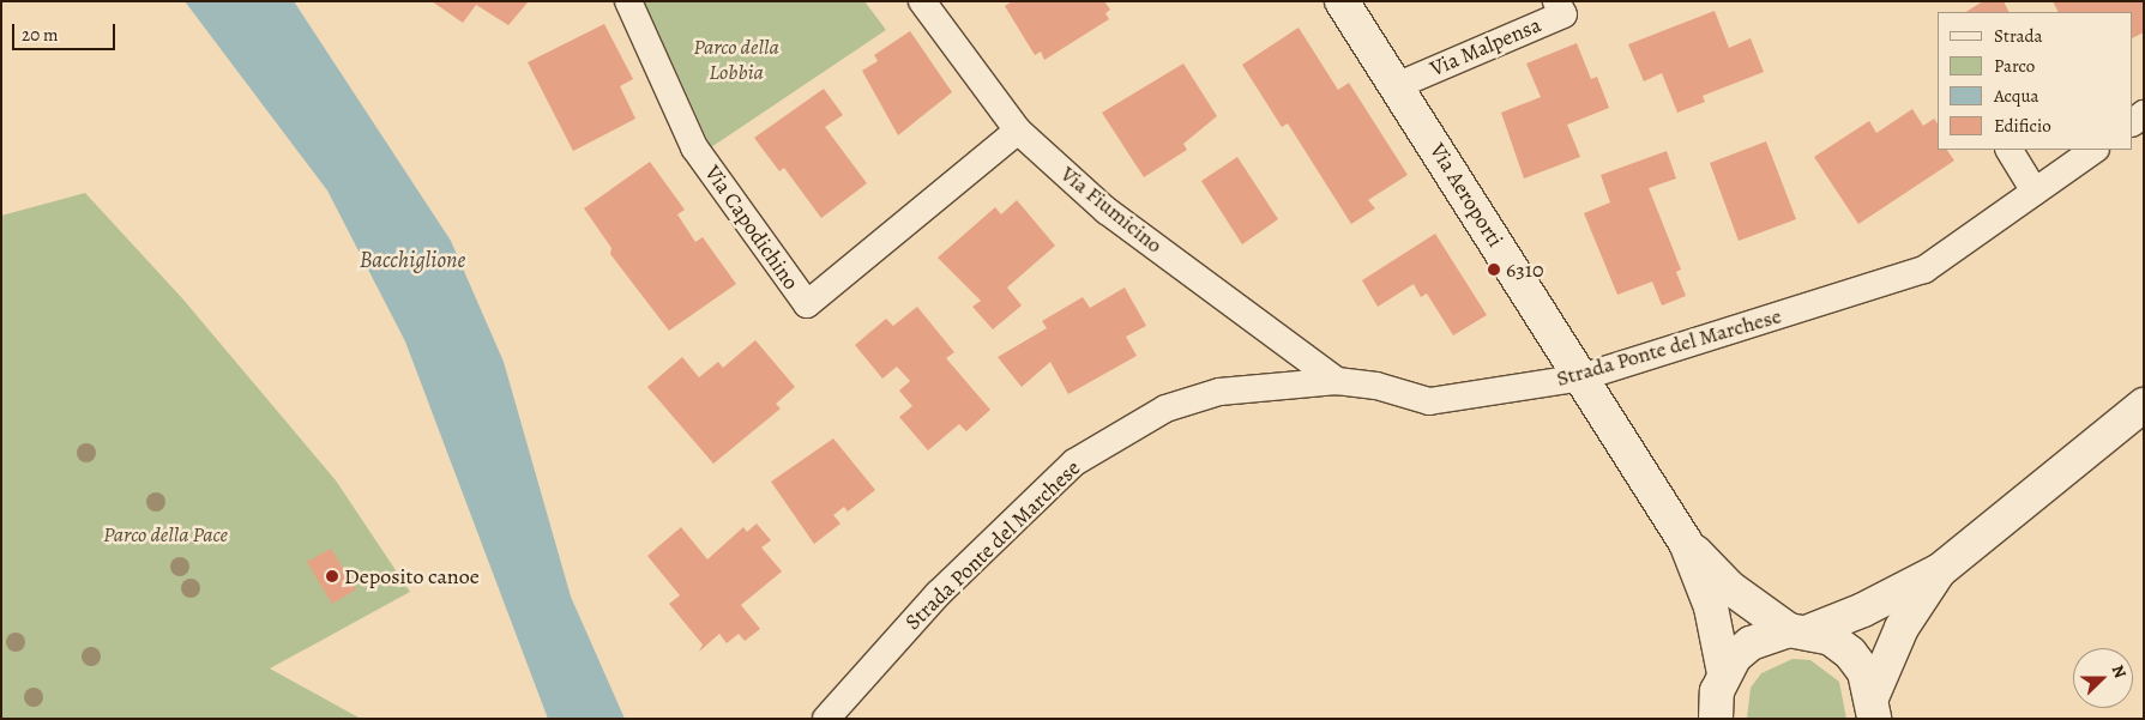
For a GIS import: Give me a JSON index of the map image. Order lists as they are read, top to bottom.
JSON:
{
  "streets": {
    "street": [
      "Via Malpensa",
      "Via Aeroporti",
      "Via Fiumicino",
      "Via Capodichino",
      "Strada Ponte del Marchese"
    ]
  },
  "crossings": [
    ["Via Malpensa", "Via Aeroporti"],
    ["Via Aeroporti", "Strada Ponte del Marchese"],
    ["Via Fiumicino", "Via Capodichino"],
    ["Via Fiumicino", "Strada Ponte del Marchese"]
  ],
  "water": ["Bacchiglione"],
  "parks": ["Parco della Lobbia", "Parco della Pace"],
  "places": ["6310", "Deposito canoe"],
  "legend": [
    "Strada",
    "Parco",
    "Acqua",
    "Edificio"
  ],
  "scale_bar": "20 m",
  "north": "right"
}
